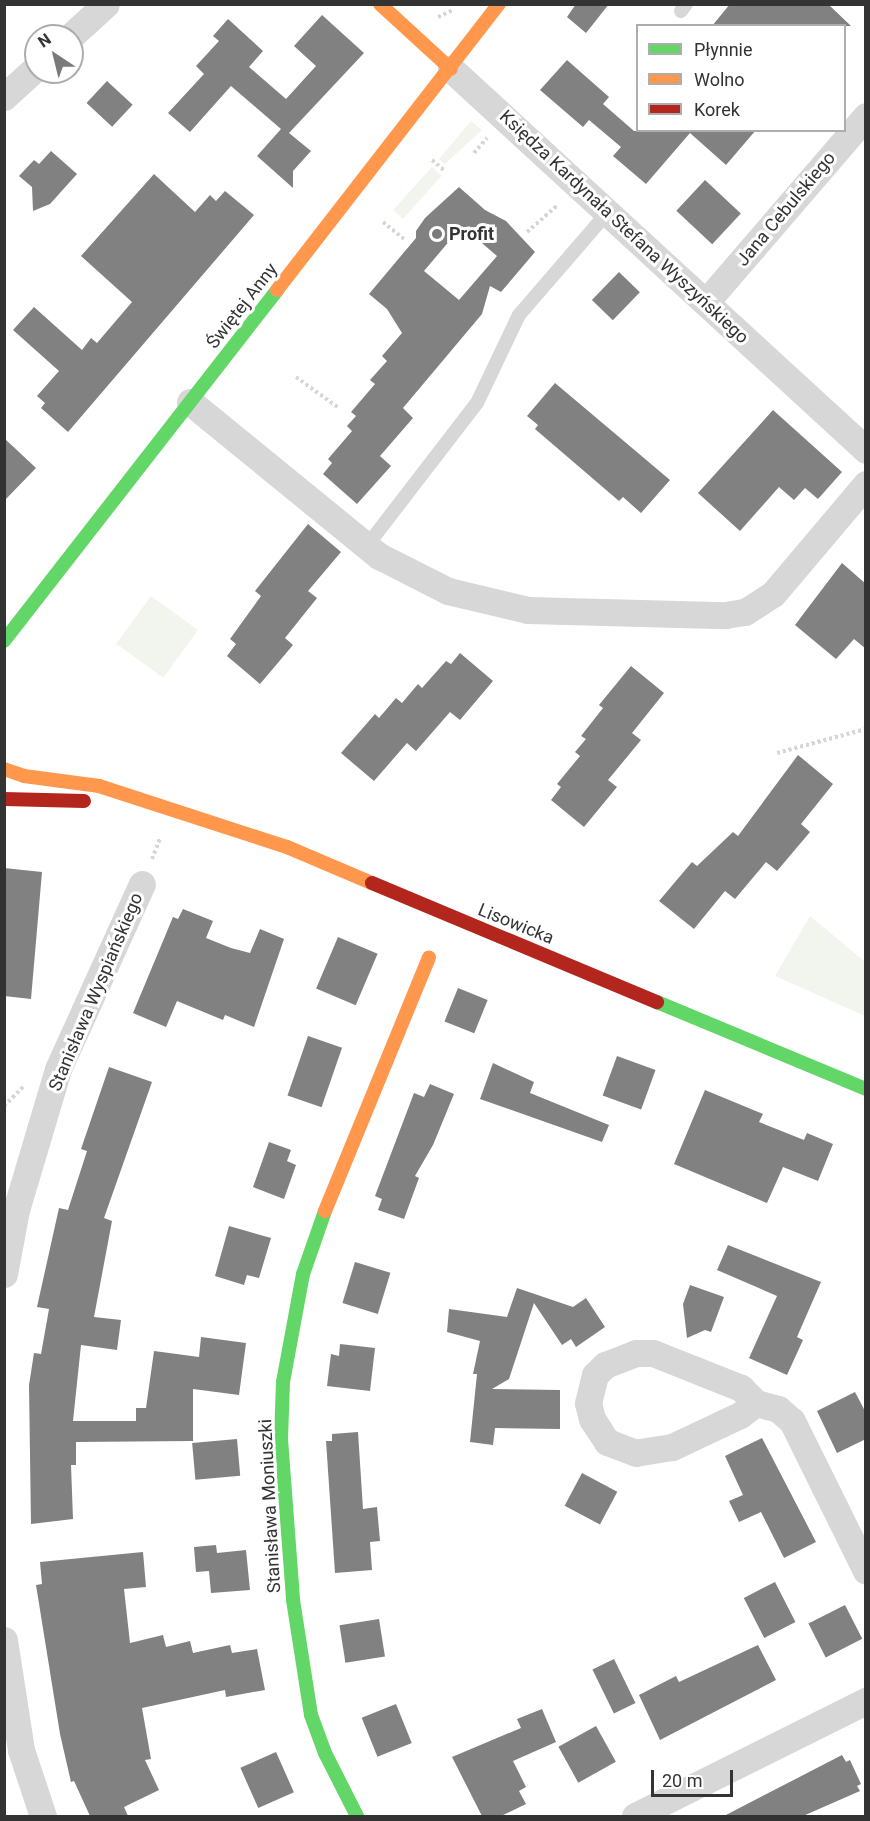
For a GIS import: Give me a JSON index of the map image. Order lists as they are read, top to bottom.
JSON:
{
  "streets": {
    "street": [
      "Jana Cebulskiego",
      "Księdza Kardynała Stefana Wyszyńskiego",
      "Świętej Anny",
      "Lisowicka",
      "Stanisława Wyspiańskiego",
      "Stanisława Moniuszki"
    ]
  },
  "crossings": [
    ["Jana Cebulskiego", "Księdza Kardynała Stefana Wyszyńskiego"],
    ["Księdza Kardynała Stefana Wyszyńskiego", "Świętej Anny"]
  ],
  "places": ["Profit"],
  "legend": ["Płynnie", "Wolno", "Korek"],
  "scale_bar": "20 m",
  "north": "top left"
}
